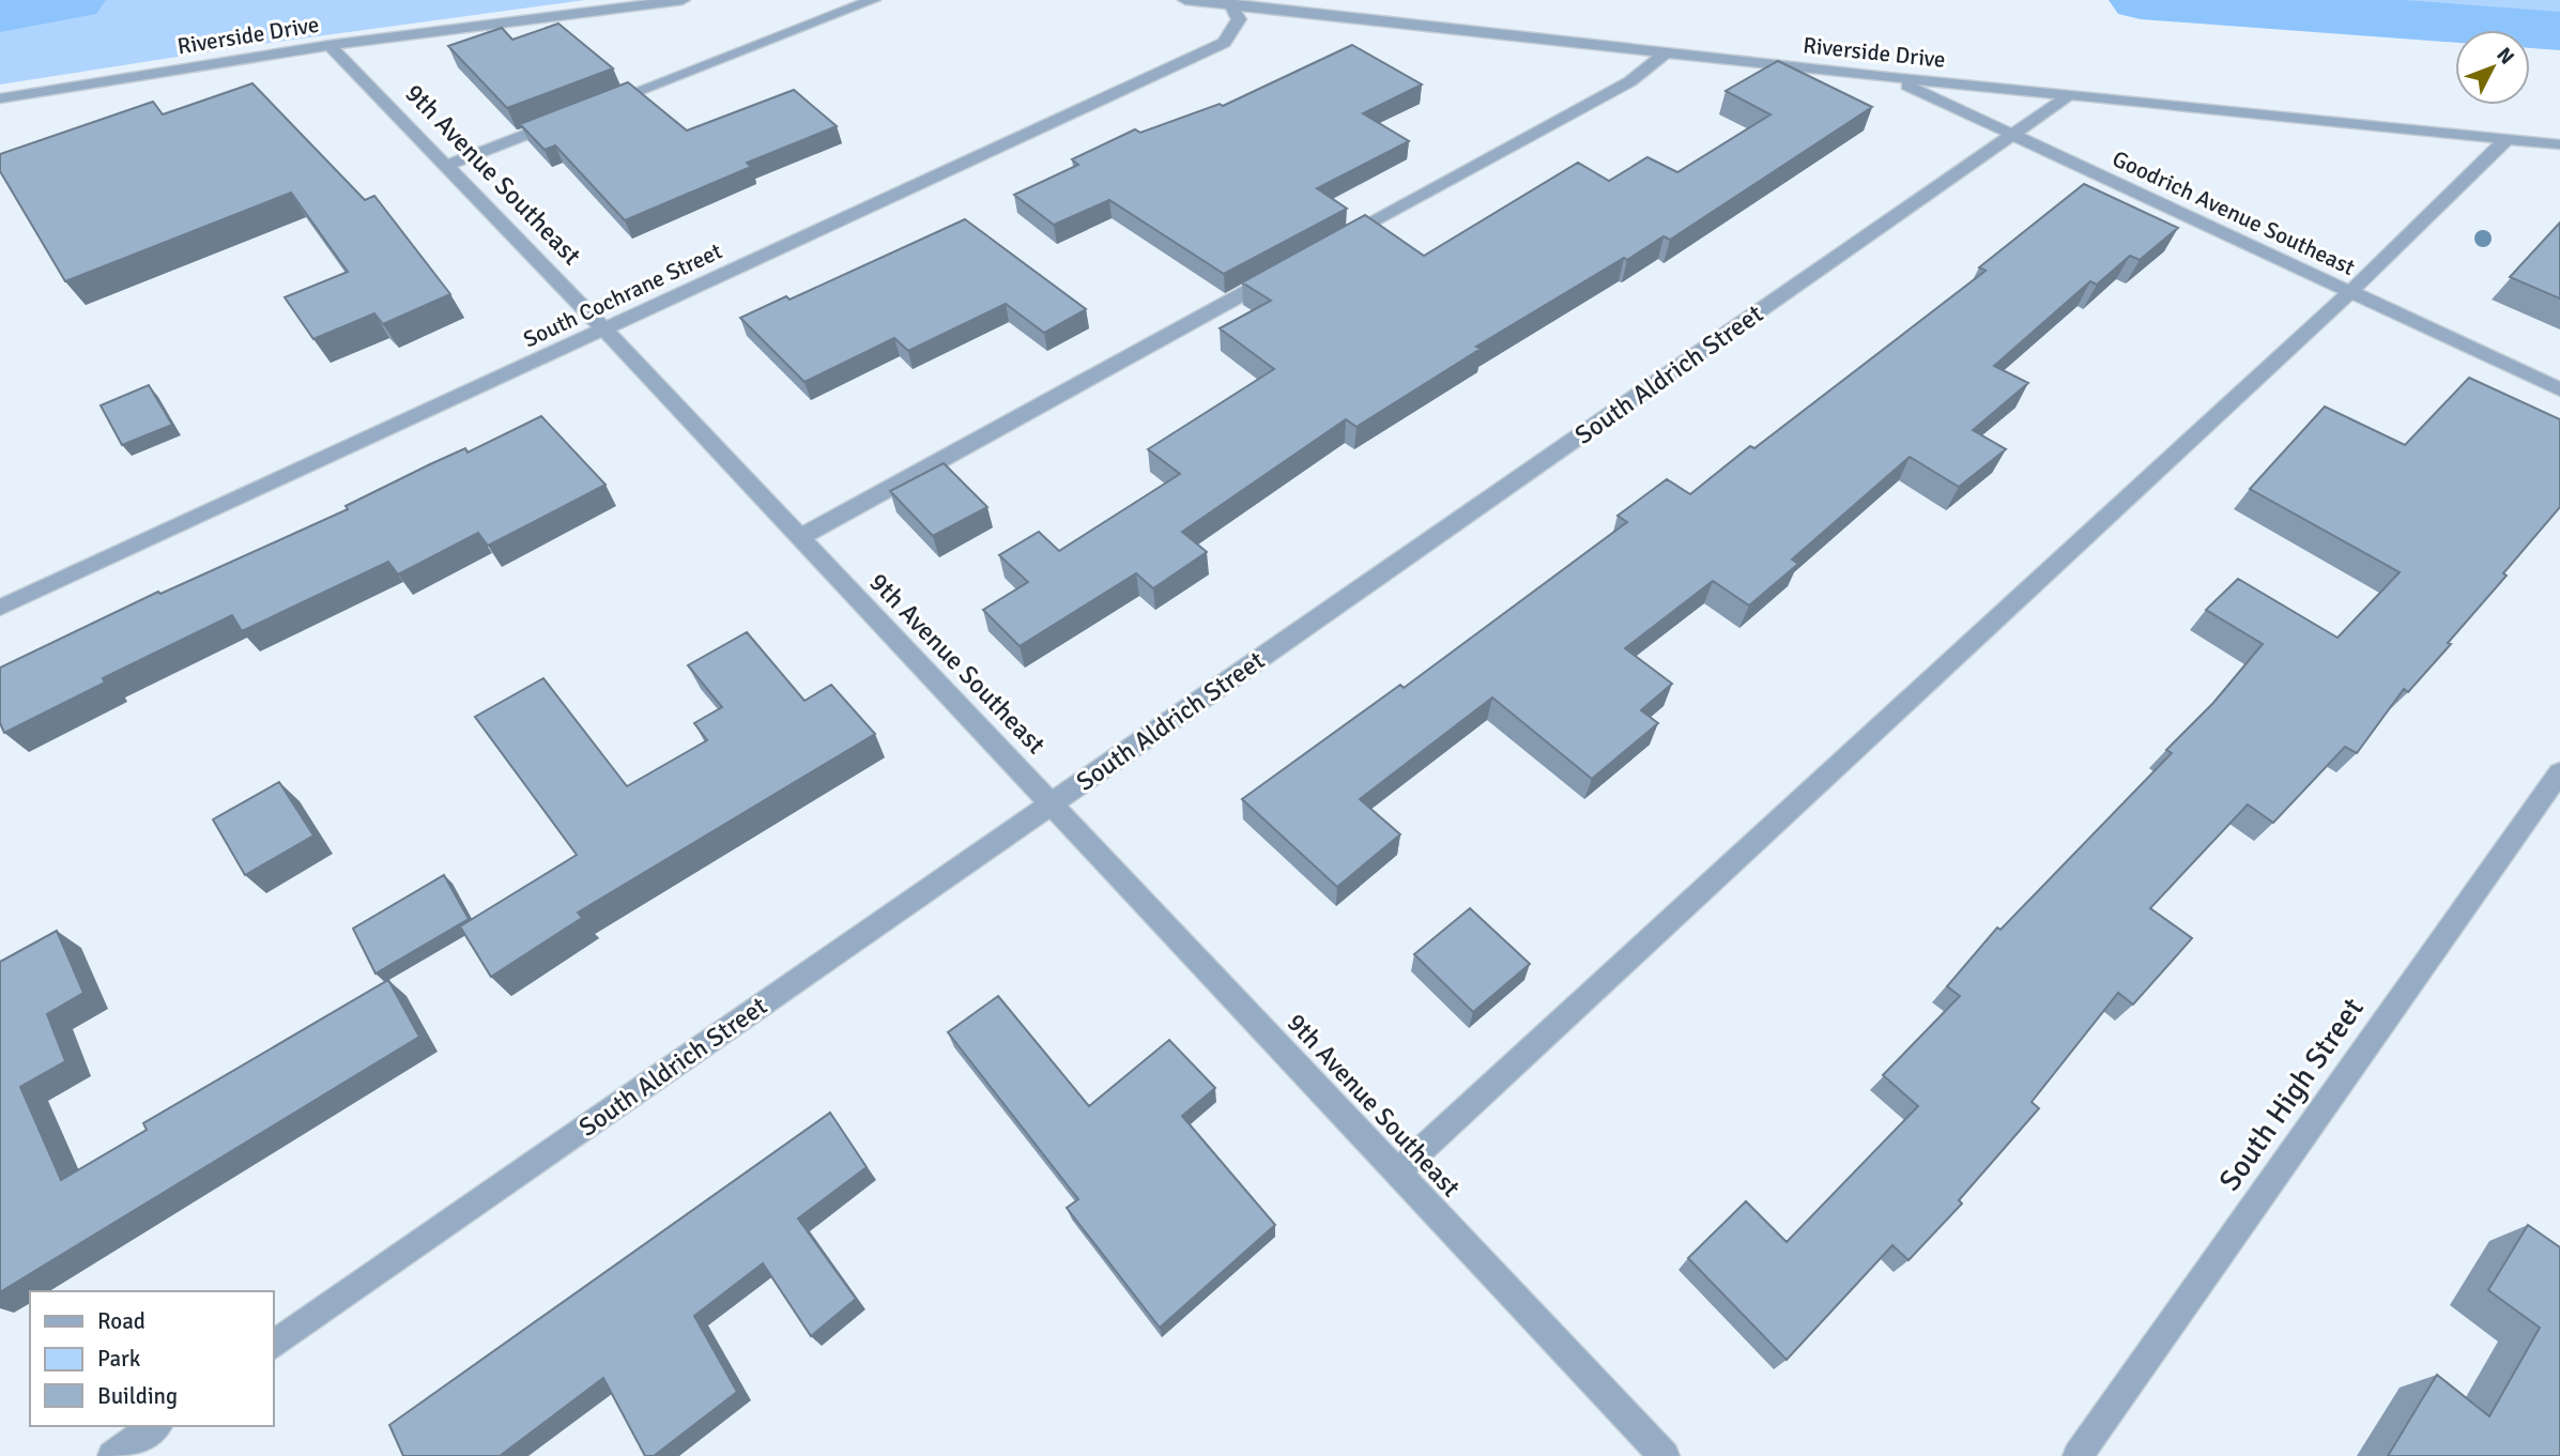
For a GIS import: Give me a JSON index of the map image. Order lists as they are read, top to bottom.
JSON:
{
  "streets": {
    "street": [
      "Riverside Drive",
      "9th Avenue Southeast",
      "Goodrich Avenue Southeast",
      "South Cochrane Street",
      "South Aldrich Street",
      "South High Street"
    ]
  },
  "crossings": [
    ["Riverside Drive", "9th Avenue Southeast"],
    ["Riverside Drive", "Goodrich Avenue Southeast"],
    ["Riverside Drive", "South Cochrane Street"],
    ["Riverside Drive", "South Aldrich Street"],
    ["9th Avenue Southeast", "South Cochrane Street"],
    ["9th Avenue Southeast", "South Aldrich Street"],
    ["Goodrich Avenue Southeast", "South Aldrich Street"]
  ],
  "legend": ["Road", "Park", "Building"],
  "north": "top right"
}
